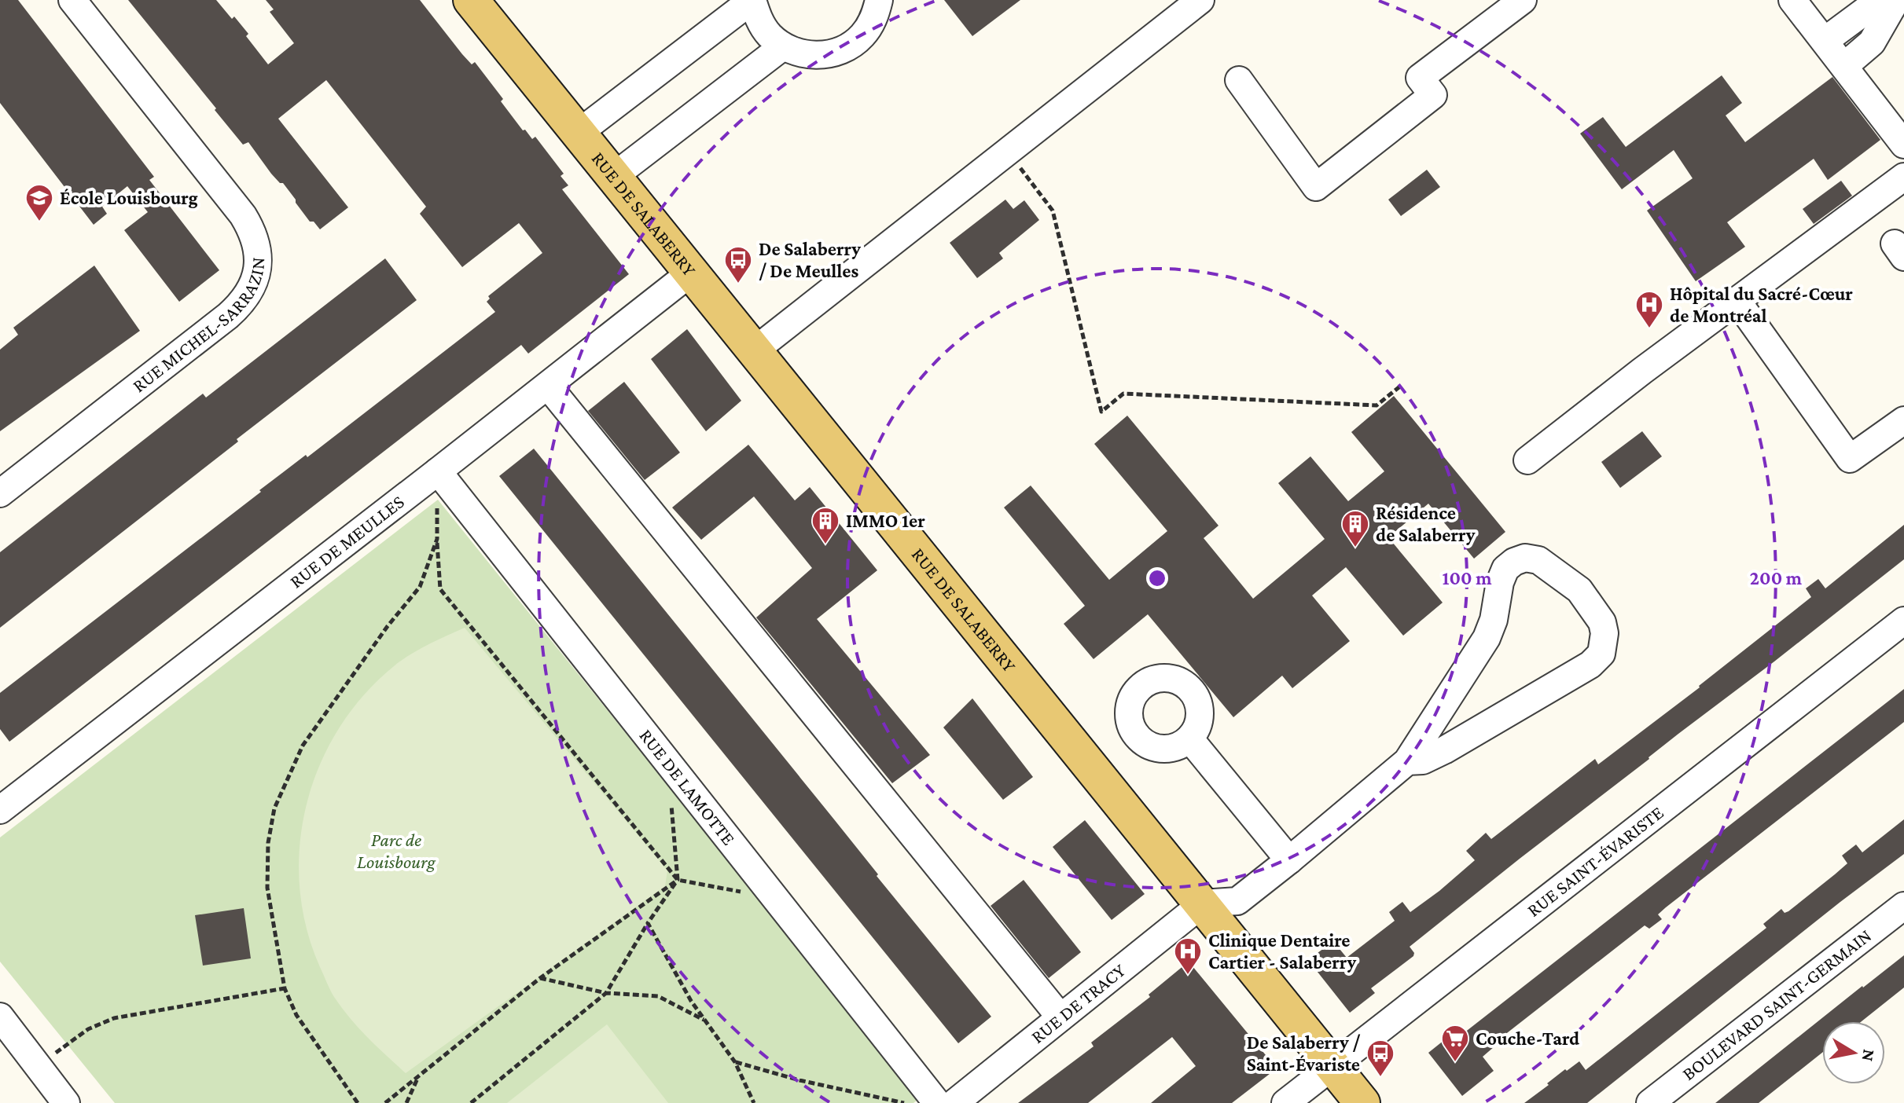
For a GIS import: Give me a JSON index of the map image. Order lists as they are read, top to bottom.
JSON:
{
  "streets": {
    "main road": ["RUE DE SALABERRY"],
    "street": [
      "RUE MICHEL-SARRAZIN",
      "RUE DE MEULLES",
      "RUE DE LAMOTTE",
      "RUE SAINT-ÉVARISTE",
      "RUE DE TRACY",
      "BOULEVARD SAINT-GERMAIN"
    ]
  },
  "crossings": [
    ["RUE DE SALABERRY", "RUE DE MEULLES"],
    ["RUE DE SALABERRY", "RUE SAINT-ÉVARISTE"],
    ["RUE DE SALABERRY", "RUE DE TRACY"],
    ["RUE DE MEULLES", "RUE DE LAMOTTE"]
  ],
  "parks": ["Parc de Louisbourg"],
  "places": {
    "school or university": ["École Louisbourg"],
    "bus stop": ["De Salaberry / De Meulles", "De Salaberry / Saint-Évariste"],
    "hospital": ["Hôpital du Sacré-Cœur de Montréal", "Clinique Dentaire Cartier - Salaberry"],
    "building": ["IMMO 1er", "Résidence de Salaberry"],
    "supermarket": ["Couche-Tard"]
  },
  "north": "right",
  "rings": ["100 m", "200 m"]
}
